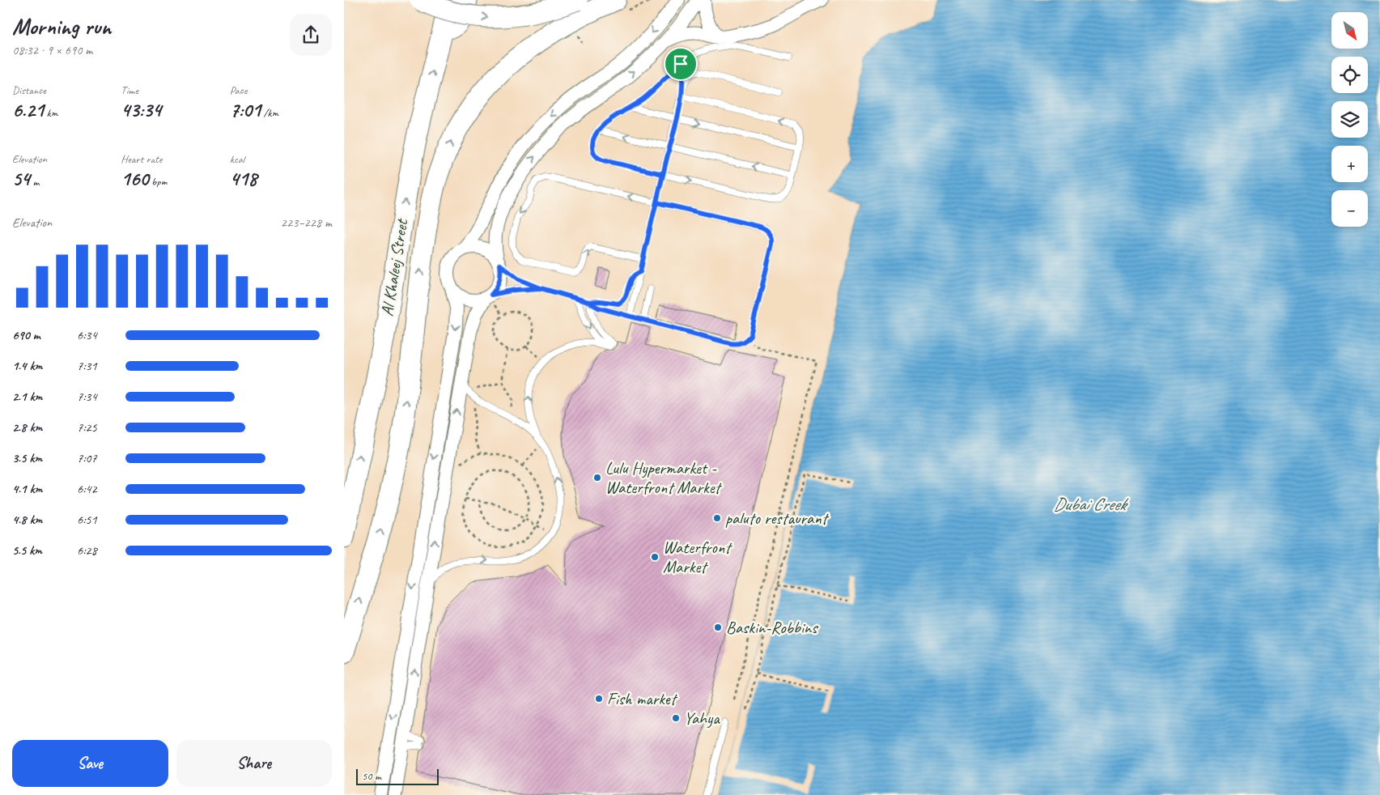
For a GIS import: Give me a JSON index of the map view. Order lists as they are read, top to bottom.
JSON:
{
  "streets": {
    "main road": ["Al Khaleej Street"]
  },
  "water": ["Dubai Creek"],
  "places": [
    "Lulu Hypermarket - Waterfront Market",
    "paluto restaurant",
    "Waterfront Market",
    "Baskin-Robbins",
    "Fish market",
    "Yahya"
  ],
  "scale_bar": "50 m",
  "north": "bottom right",
  "page": {
    "heading": ["Morning run", "08:32 · 9 × 690 m"],
    "map_buttons": ["+", "−"],
    "stats": [
      ["Distance", "6.21 km"],
      ["Time", "43:34"],
      ["Pace", "7:01 /km"],
      ["Elevation", "54 m"],
      ["Heart rate", "160 bpm"],
      ["kcal", "418"]
    ],
    "chart": ["Elevation", "223–228 m"],
    "list": [
      {
        "name": "690 m",
        "note": "6:34"
      },
      {
        "name": "1.4 km",
        "note": "7:31"
      },
      {
        "name": "2.1 km",
        "note": "7:34"
      },
      {
        "name": "2.8 km",
        "note": "7:25"
      },
      {
        "name": "3.5 km",
        "note": "7:07"
      },
      {
        "name": "4.1 km",
        "note": "6:42"
      },
      {
        "name": "4.8 km",
        "note": "6:51"
      },
      {
        "name": "5.5 km",
        "note": "6:28"
      }
    ],
    "buttons": ["Save", "Share"],
    "scale": "50 m"
  }
}
